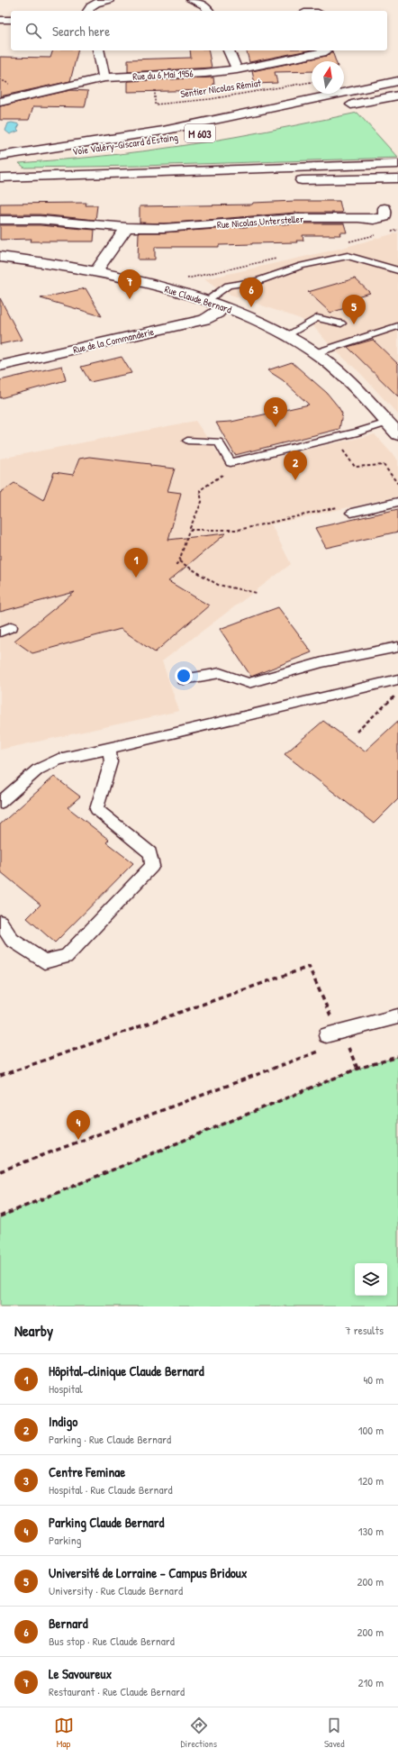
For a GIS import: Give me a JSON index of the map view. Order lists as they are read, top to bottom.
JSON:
{
  "streets": {
    "main road": [
      "Rue du 6 Mai 1956",
      "M 603",
      "Voie Valéry-Giscard d'Estaing",
      "Rue Nicolas Untersteller",
      "Rue Claude Bernard",
      "Rue de la Commanderie"
    ],
    "path": ["Sentier Nicolas Rémiat"]
  },
  "crossings": [
    ["Rue du 6 Mai 1956", "Sentier Nicolas Rémiat"],
    ["Rue Claude Bernard", "Rue de la Commanderie"]
  ],
  "north": "top",
  "page": {
    "search": "Search here",
    "pins": [
      "7",
      "6",
      "5",
      "3",
      "2",
      "1",
      "4"
    ],
    "heading": ["Nearby", "7 results"],
    "list": [
      {
        "mark": "1",
        "name": "Hôpital-clinique Claude Bernard",
        "note": "Hospital",
        "value": "40 m"
      },
      {
        "mark": "2",
        "name": "Indigo",
        "note": "Parking · Rue Claude Bernard",
        "value": "100 m"
      },
      {
        "mark": "3",
        "name": "Centre Feminae",
        "note": "Hospital · Rue Claude Bernard",
        "value": "120 m"
      },
      {
        "mark": "4",
        "name": "Parking Claude Bernard",
        "note": "Parking",
        "value": "130 m"
      },
      {
        "mark": "5",
        "name": "Université de Lorraine - Campus Bridoux",
        "note": "University · Rue Claude Bernard",
        "value": "200 m"
      },
      {
        "mark": "6",
        "name": "Bernard",
        "note": "Bus stop · Rue Claude Bernard",
        "value": "200 m"
      },
      {
        "mark": "7",
        "name": "Le Savoureux",
        "note": "Restaurant · Rue Claude Bernard",
        "value": "210 m"
      }
    ],
    "nav": ["Map", "Directions", "Saved"]
  }
}
